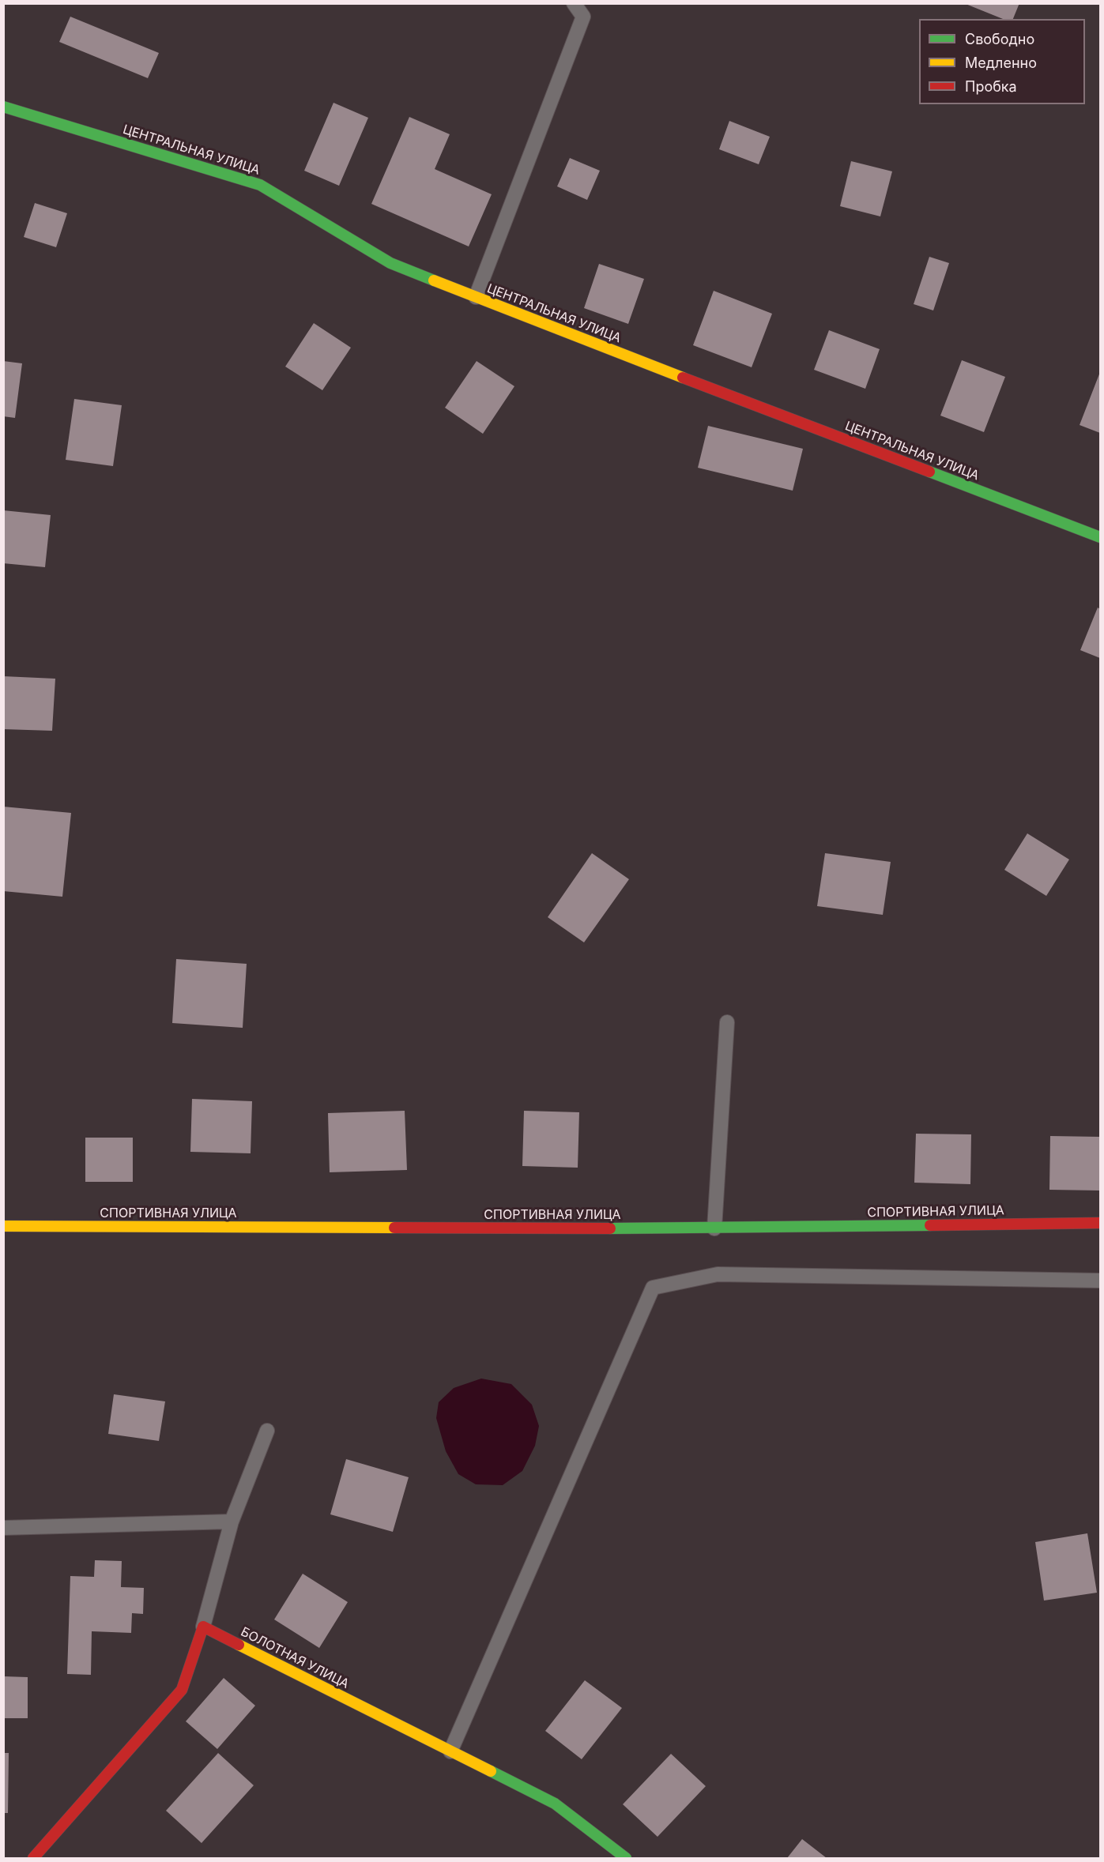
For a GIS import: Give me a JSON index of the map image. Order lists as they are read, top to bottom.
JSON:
{
  "streets": {
    "street": ["ЦЕНТРАЛЬНАЯ УЛИЦА", "СПОРТИВНАЯ УЛИЦА", "БОЛОТНАЯ УЛИЦА"]
  },
  "legend": ["Свободно", "Медленно", "Пробка"]
}
